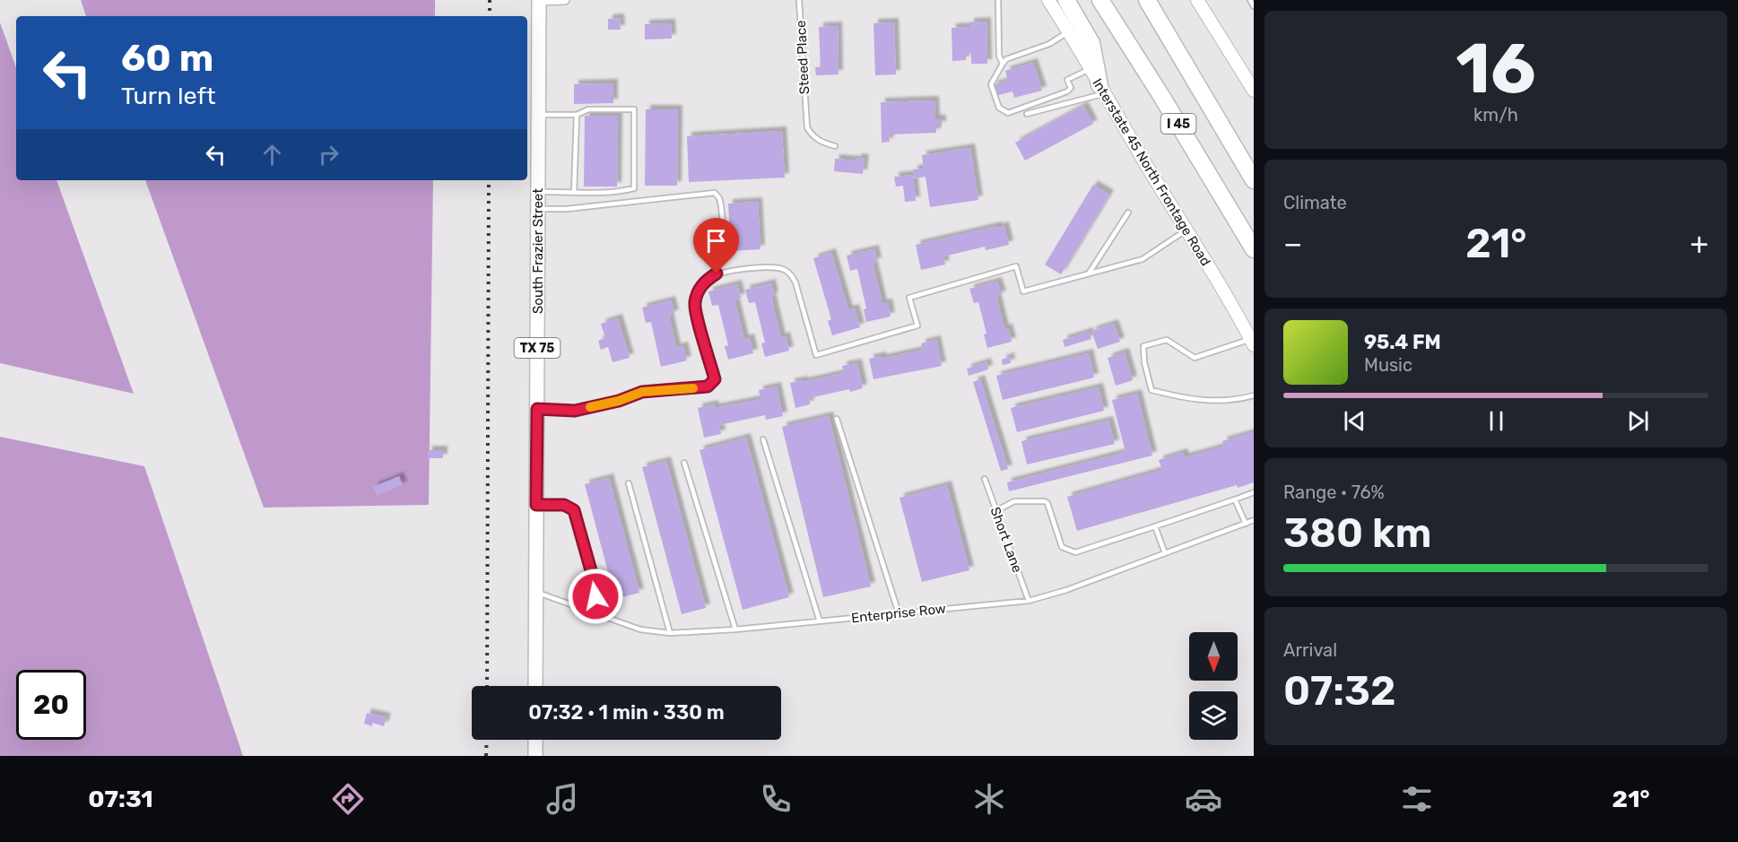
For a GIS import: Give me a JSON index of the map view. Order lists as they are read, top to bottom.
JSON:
{
  "streets": {
    "highway": ["I 45"],
    "main road": ["Interstate 45 North Frontage Road", "South Frazier Street", "TX 75"],
    "lane": ["Steed Place", "Short Lane", "Enterprise Row"]
  },
  "crossings": [
    ["South Frazier Street", "Enterprise Row"],
    ["Short Lane", "Enterprise Row"]
  ],
  "north": "bottom",
  "page": {
    "tile": [
      ["16", "km/h"],
      "Climate",
      ["Range · 76%", "380 km"],
      ["Arrival", "07:32"]
    ],
    "turn": ["60 m", "Turn left"],
    "heat": ["−", "21°", "+"],
    "song": ["95.4 FM", "Music"],
    "limit": "20",
    "trip": "07:32 · 1 min · 330 m",
    "tabs": ["07:31", "21°"]
  }
}
